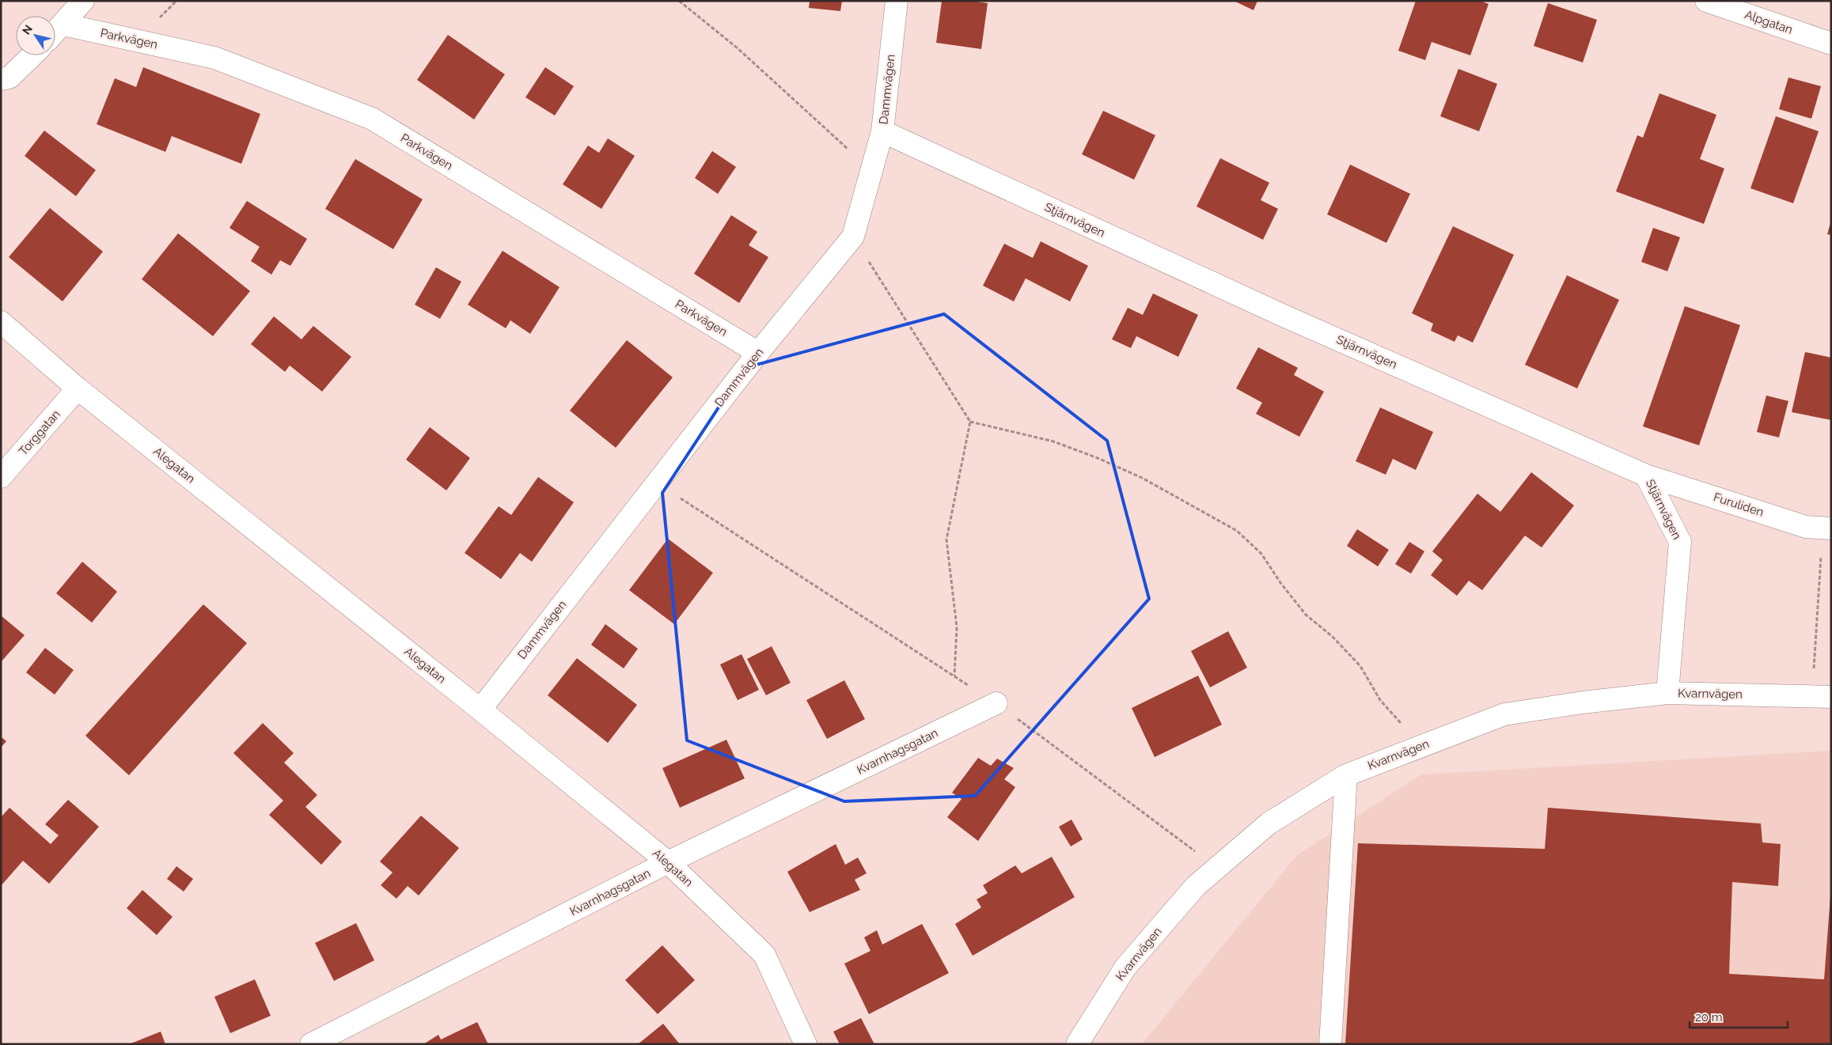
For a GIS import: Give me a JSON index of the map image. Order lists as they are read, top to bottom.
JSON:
{
  "streets": {
    "street": [
      "Alpgatan",
      "Parkvägen",
      "Dammvägen",
      "Stjärnvägen",
      "Torggatan",
      "Alegatan",
      "Furuliden",
      "Kvarnvägen",
      "Kvarnhagsgatan"
    ]
  },
  "crossings": [
    ["Parkvägen", "Dammvägen"],
    ["Dammvägen", "Stjärnvägen"],
    ["Dammvägen", "Alegatan"],
    ["Stjärnvägen", "Furuliden"],
    ["Stjärnvägen", "Kvarnvägen"],
    ["Torggatan", "Alegatan"],
    ["Alegatan", "Kvarnhagsgatan"]
  ],
  "scale_bar": "20 m",
  "north": "top left"
}
